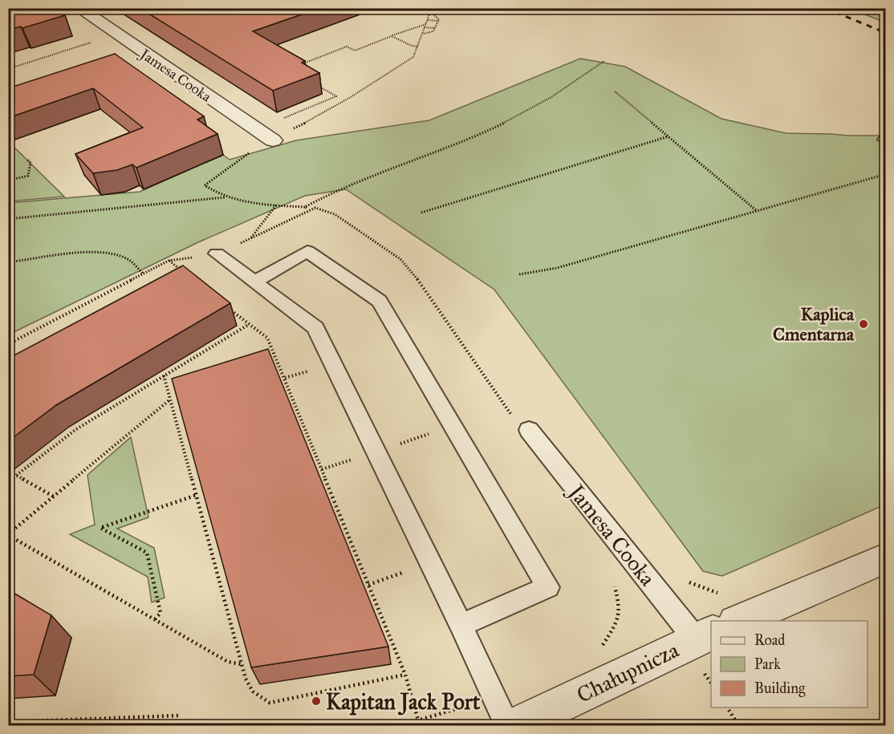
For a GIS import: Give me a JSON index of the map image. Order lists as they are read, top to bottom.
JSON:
{
  "streets": {
    "street": ["Jamesa Cooka", "Chałupnicza"]
  },
  "crossings": [
    ["Jamesa Cooka", "Chałupnicza"]
  ],
  "places": ["Kaplica Cmentarna", "Kapitan Jack Port"],
  "legend": ["Road", "Park", "Building"]
}
